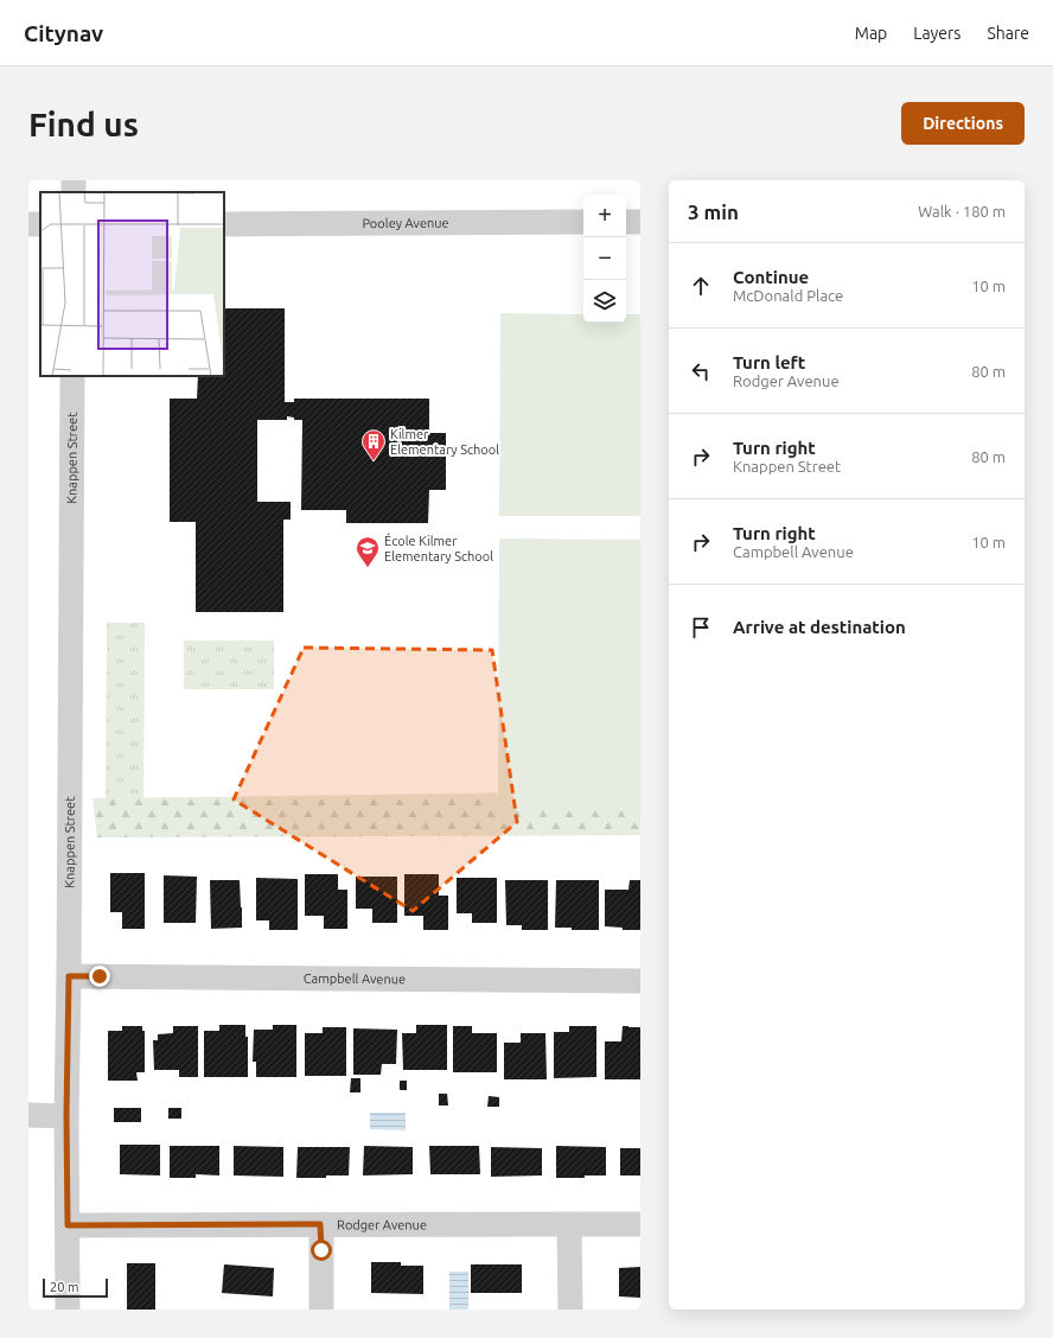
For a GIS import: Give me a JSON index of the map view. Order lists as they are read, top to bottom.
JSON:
{
  "streets": {
    "street": [
      "Pooley Avenue",
      "Knappen Street",
      "Campbell Avenue",
      "Rodger Avenue"
    ]
  },
  "crossings": [
    ["Knappen Street", "Campbell Avenue"],
    ["Knappen Street", "Rodger Avenue"]
  ],
  "places": {
    "building": ["Kilmer Elementary School"],
    "school or university": ["École Kilmer Elementary School"]
  },
  "scale_bar": "20 m",
  "page": {
    "header": "Citynav",
    "nav": ["Map", "Layers", "Share"],
    "buttons": "Directions",
    "title": "Find us",
    "heading": ["3 min", "Walk · 180 m"],
    "map_buttons": ["+", "−"],
    "list": [
      ["Continue", "McDonald Place", "10 m"],
      ["Turn left", "Rodger Avenue", "80 m"],
      ["Turn right", "Knappen Street", "80 m"],
      ["Turn right", "Campbell Avenue", "10 m"],
      "Arrive at destination"
    ],
    "scale": "20 m"
  }
}
